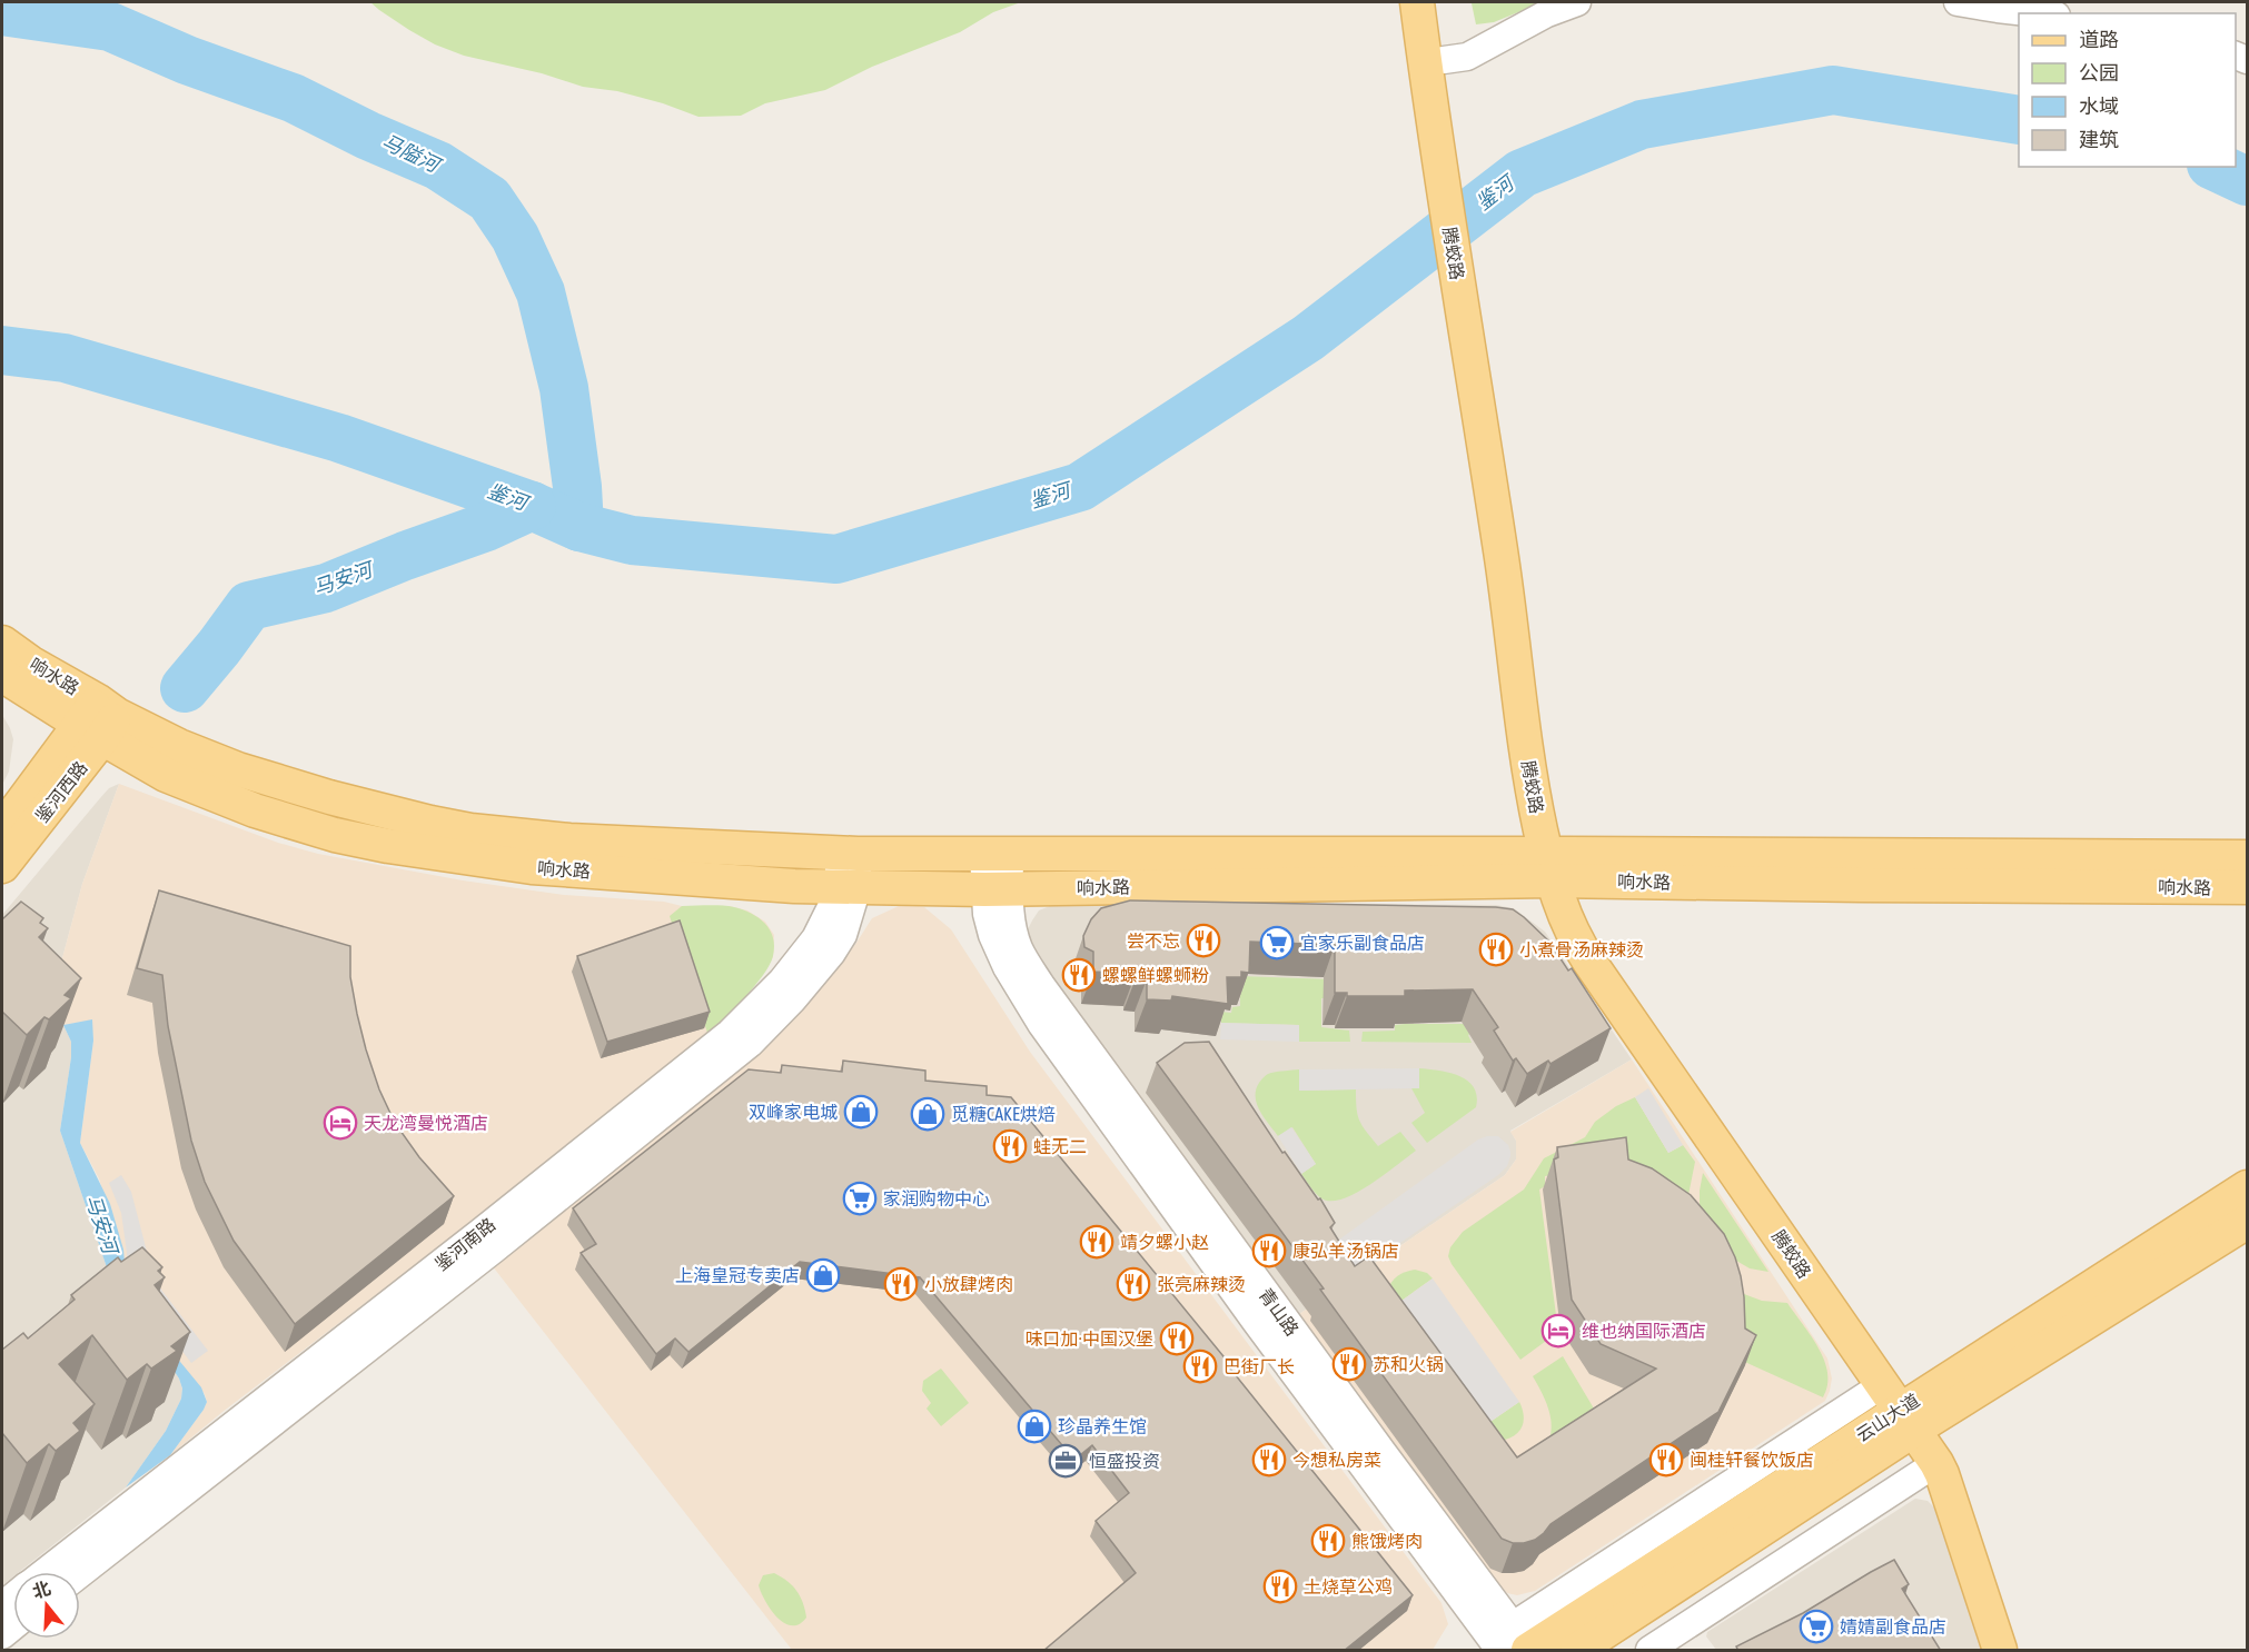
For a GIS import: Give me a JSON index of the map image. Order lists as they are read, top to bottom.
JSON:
{
  "streets": {
    "main road": [
      "腾蛟路",
      "响水路",
      "鉴河西路",
      "云山大道"
    ],
    "street": ["鉴河南路", "青山路"]
  },
  "crossings": [
    ["腾蛟路", "响水路"],
    ["腾蛟路", "云山大道"],
    ["响水路", "鉴河西路"],
    ["响水路", "鉴河南路"],
    ["响水路", "青山路"],
    ["青山路", "云山大道"]
  ],
  "water": ["马隘河", "鉴河", "马安河"],
  "places": {
    "restaurant": [
      "尝不忘",
      "小煮骨汤麻辣烫",
      "螺螺鲜螺蛳粉",
      "蛙无二",
      "靖夕螺小赵",
      "康弘羊汤锅店",
      "小放肆烤肉",
      "张亮麻辣烫",
      "味口加·中国汉堡",
      "苏和火锅",
      "巴街厂长",
      "今想私房菜",
      "闽桂轩餐饮饭店",
      "熊饿烤肉",
      "土烧草公鸡"
    ],
    "supermarket": ["宜家乐副食品店", "家润购物中心", "婧婧副食品店"],
    "shop": [
      "双峰家电城",
      "觅糖CAKE烘焙",
      "上海皇冠专卖店",
      "珍晶养生馆"
    ],
    "hotel": ["天龙湾曼悦酒店", "维也纳国际酒店"],
    "office": ["恒盛投资"]
  },
  "legend": [
    "道路",
    "公园",
    "水域",
    "建筑"
  ],
  "north": "top"
}
